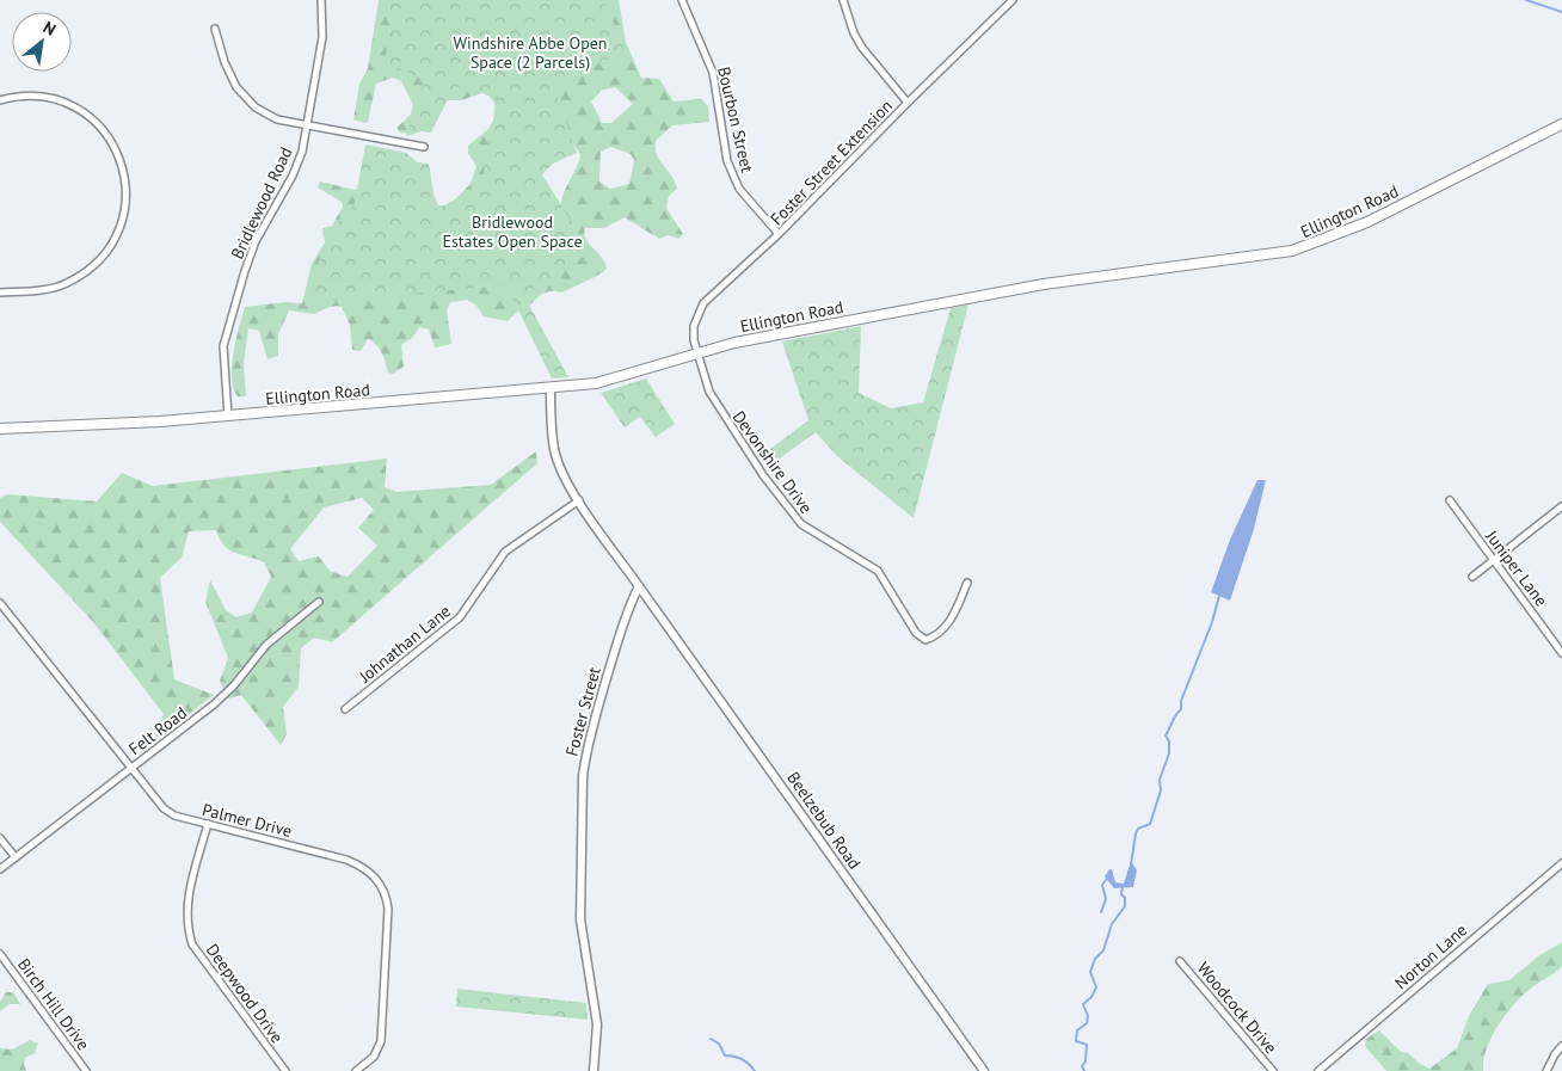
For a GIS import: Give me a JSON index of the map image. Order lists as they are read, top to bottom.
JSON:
{
  "streets": {
    "main road": ["Ellington Road"],
    "street": [
      "Bourbon Street",
      "Foster Street Extension",
      "Bridlewood Road",
      "Devonshire Drive",
      "Juniper Lane",
      "Johnathan Lane",
      "Foster Street",
      "Felt Road",
      "Palmer Drive",
      "Beelzebub Road",
      "Norton Lane",
      "Deepwood Drive",
      "Birch Hill Drive",
      "Woodcock Drive"
    ]
  },
  "crossings": [
    ["Bourbon Street", "Foster Street Extension"],
    ["Foster Street Extension", "Ellington Road"],
    ["Foster Street Extension", "Devonshire Drive"],
    ["Bridlewood Road", "Ellington Road"],
    ["Ellington Road", "Devonshire Drive"],
    ["Foster Street", "Beelzebub Road"],
    ["Felt Road", "Palmer Drive"],
    ["Palmer Drive", "Deepwood Drive"]
  ],
  "parks": ["Windshire Abbe Open Space (2 Parcels)", "Bridlewood Estates Open Space"],
  "north": "top right"
}
